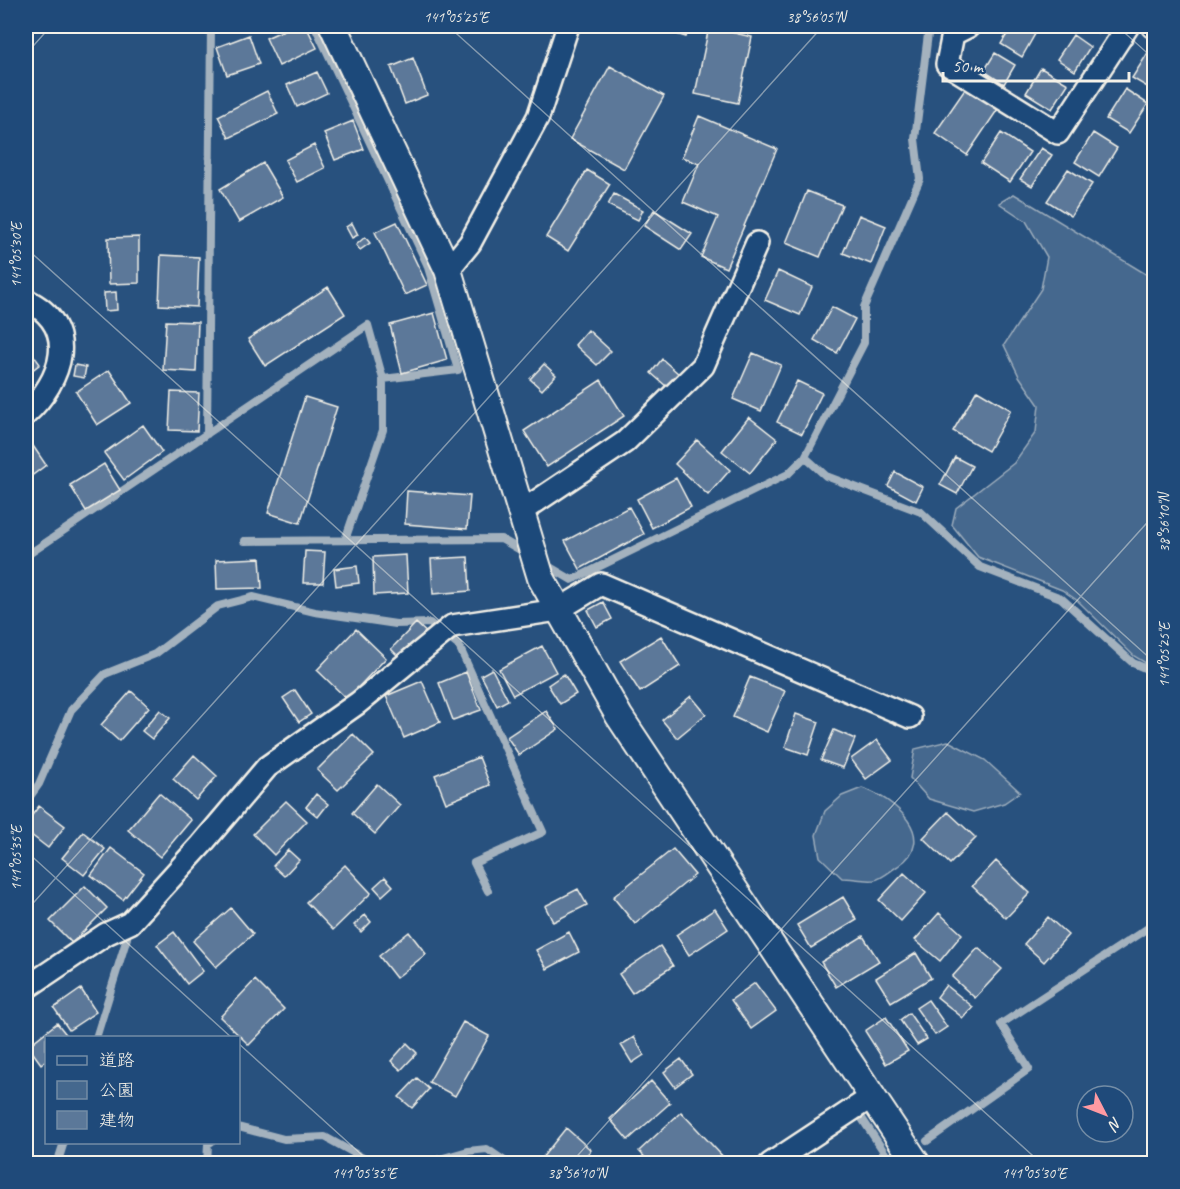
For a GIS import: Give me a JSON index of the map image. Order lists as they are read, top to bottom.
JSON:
{
  "legend": ["道路", "公園", "建物"],
  "scale_bar": "50 m",
  "north": "bottom right",
  "coordinates": [
    "141°05'25\"E",
    "38°56'05\"N",
    "141°05'30\"E",
    "38°56'10\"N",
    "141°05'35\"E"
  ]
}
